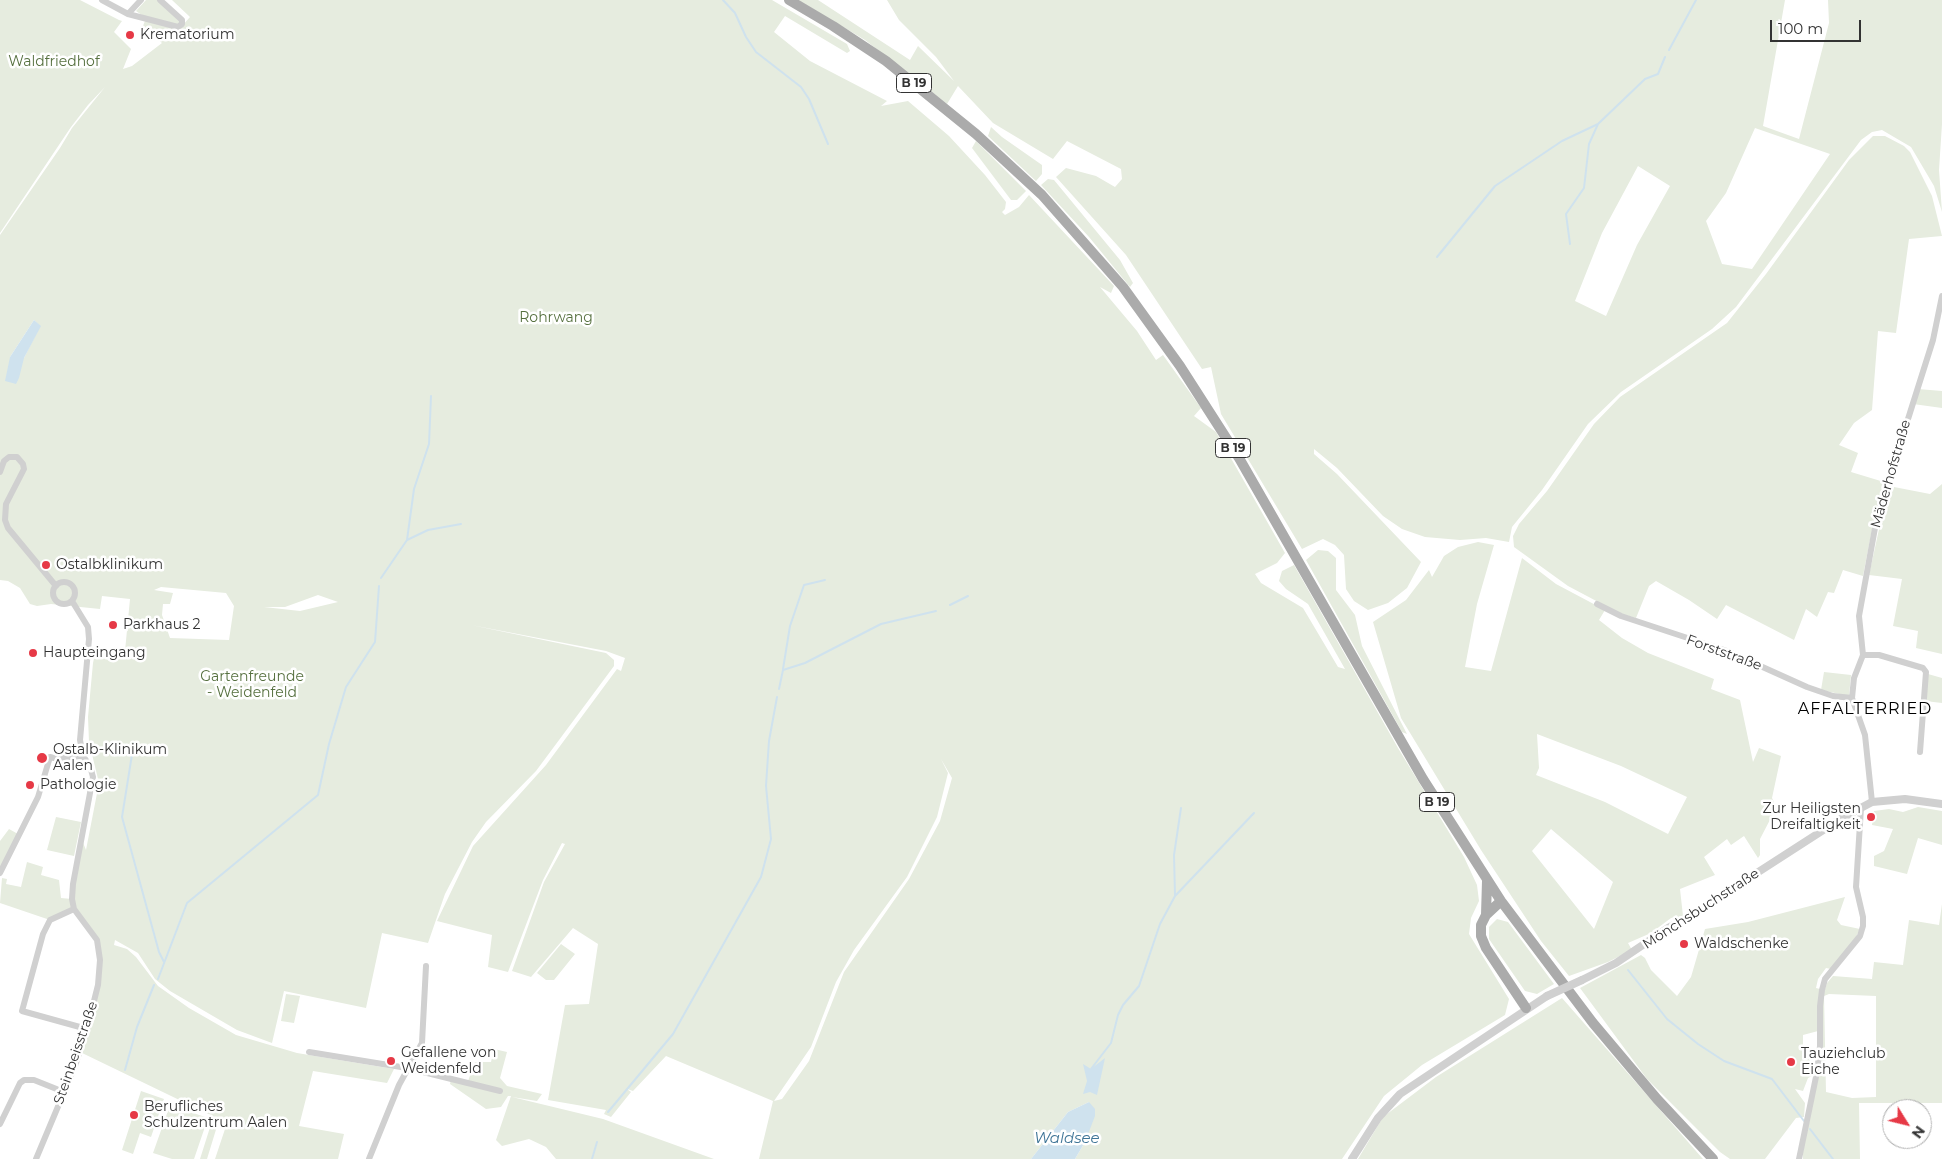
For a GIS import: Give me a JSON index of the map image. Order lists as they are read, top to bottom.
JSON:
{
  "streets": {
    "main road": ["B 19"],
    "street": [
      "Mäderhofstraße",
      "Forststraße",
      "Mönchsbuchstraße",
      "Steinbeisstraße"
    ]
  },
  "districts": ["AFFALTERRIED"],
  "water": ["Waldsee"],
  "parks": ["Waldfriedhof", "Rohrwang", "Gartenfreunde - Weidenfeld"],
  "places": [
    "Krematorium",
    "Ostalbklinikum",
    "Parkhaus 2",
    "Haupteingang",
    "Ostalb-Klinikum Aalen",
    "Pathologie",
    "Zur Heiligsten Dreifaltigkeit",
    "Waldschenke",
    "Gefallene von Weidenfeld",
    "Tauziehclub Eiche",
    "Berufliches Schulzentrum Aalen"
  ],
  "scale_bar": "100 m",
  "north": "bottom right"
}
